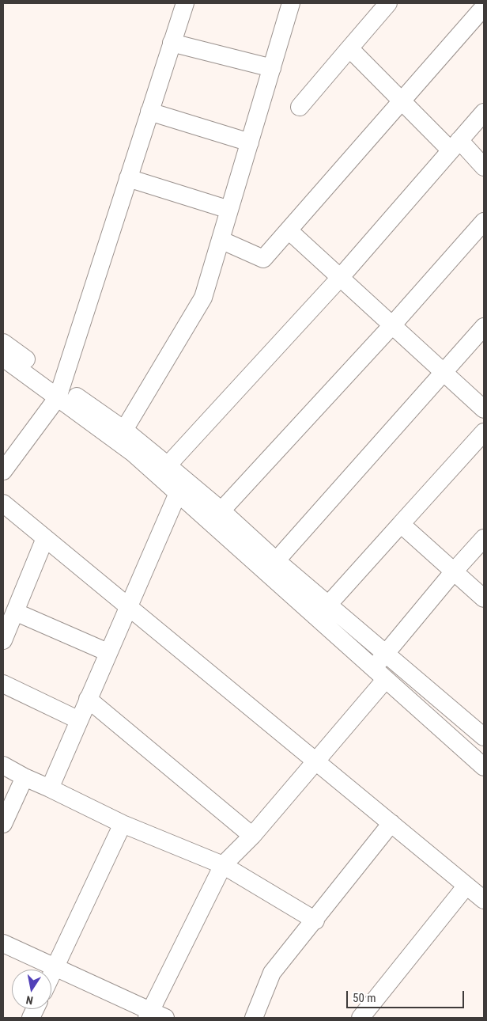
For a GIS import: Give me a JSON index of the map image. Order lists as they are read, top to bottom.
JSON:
{
  "scale_bar": "50 m",
  "north": "bottom"
}
